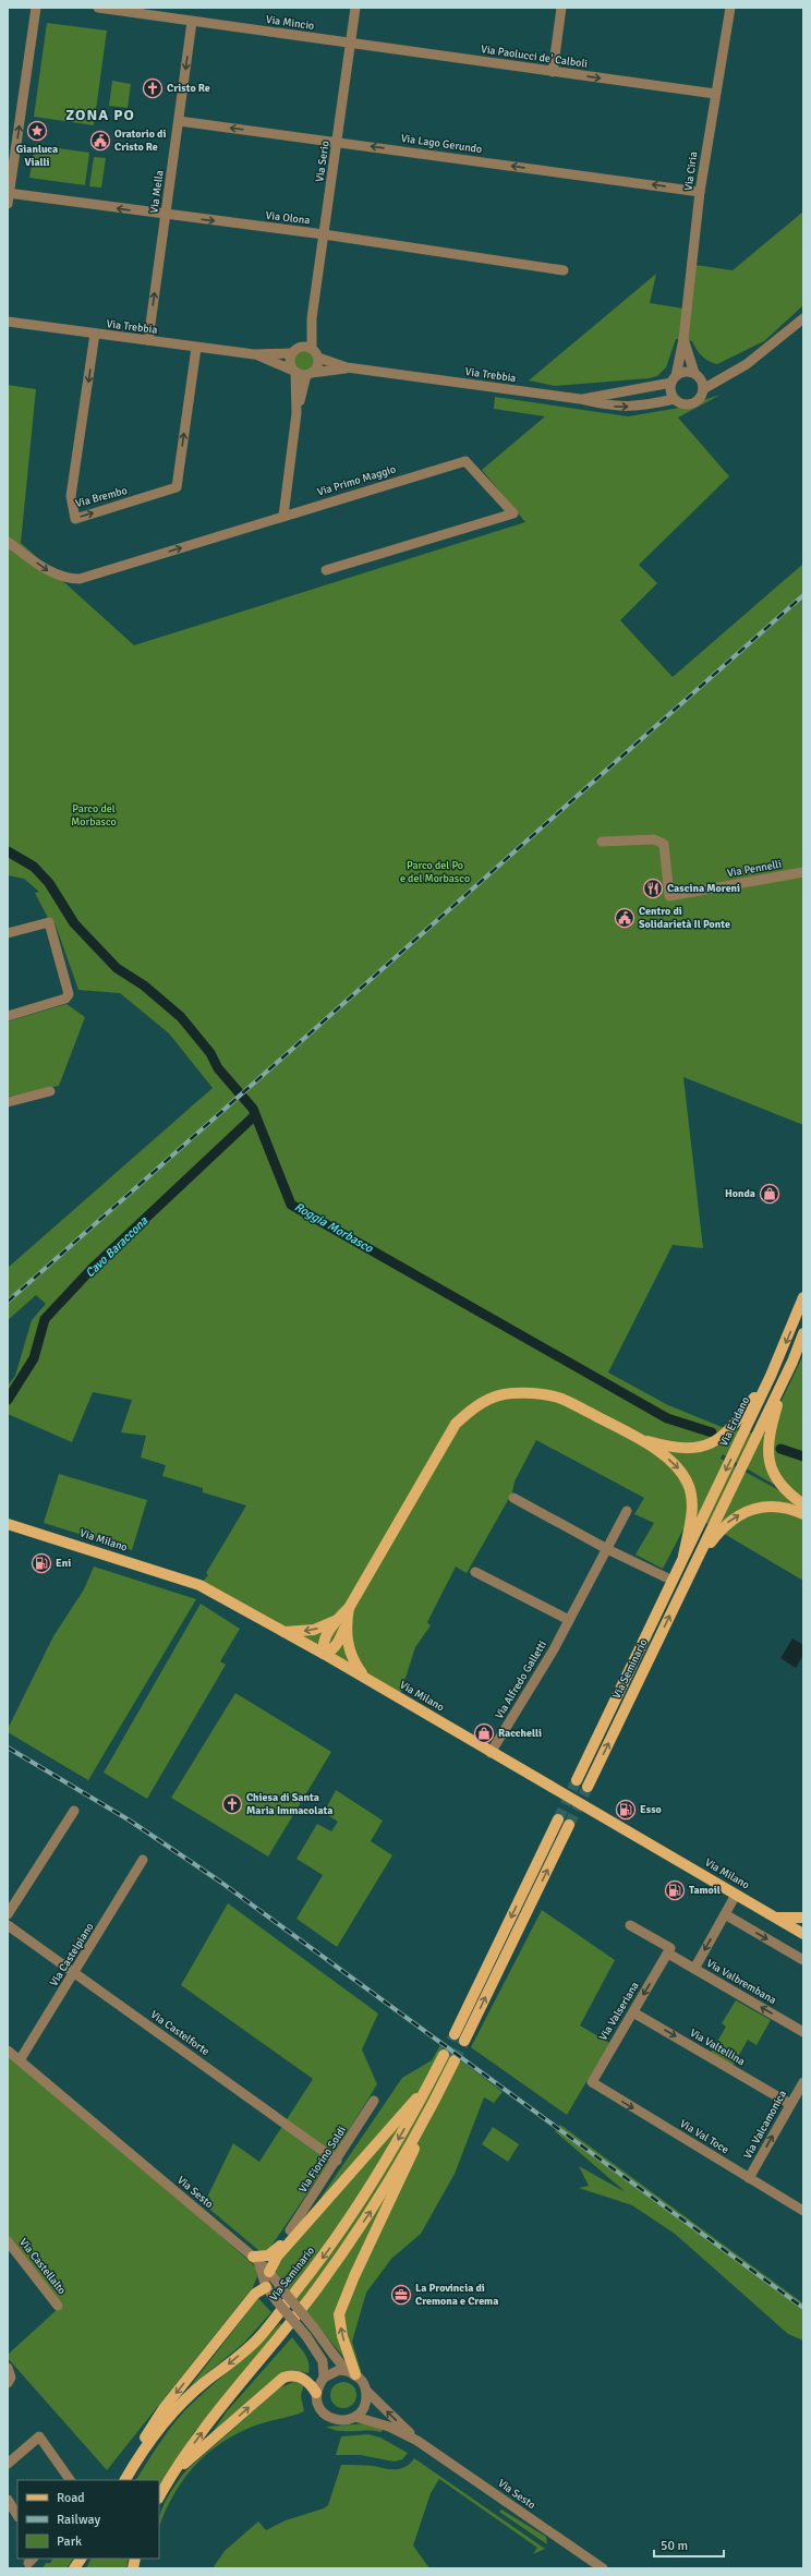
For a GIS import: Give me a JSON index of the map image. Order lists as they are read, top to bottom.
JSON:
{
  "streets": {
    "main road": ["Via Eridano", "Via Milano", "Via Seminario"],
    "street": [
      "Via Mincio",
      "Via Paolucci de' Calboli",
      "Via Lago Gerundo",
      "Via Serio",
      "Via Ciria",
      "Via Mella",
      "Via Olona",
      "Via Trebbia",
      "Via Primo Maggio",
      "Via Brembo",
      "Via Pennelli",
      "Via Alfredo Galletti",
      "Via Castelpiano",
      "Via Valbrembana",
      "Via Valseriana",
      "Via Castelforte",
      "Via Valtellina",
      "Via Valcamonica",
      "Via Val Toce",
      "Via Fiorino Soldi",
      "Via Sesto",
      "Via Castellalto"
    ]
  },
  "crossings": [
    ["Via Mincio", "Via Paolucci de' Calboli"],
    ["Via Mincio", "Via Serio"],
    ["Via Mincio", "Via Mella"],
    ["Via Paolucci de' Calboli", "Via Serio"],
    ["Via Paolucci de' Calboli", "Via Ciria"],
    ["Via Lago Gerundo", "Via Serio"],
    ["Via Lago Gerundo", "Via Ciria"],
    ["Via Lago Gerundo", "Via Mella"],
    ["Via Serio", "Via Olona"],
    ["Via Serio", "Via Trebbia"],
    ["Via Ciria", "Via Trebbia"],
    ["Via Mella", "Via Olona"],
    ["Via Mella", "Via Trebbia"],
    ["Via Trebbia", "Via Brembo"],
    ["Via Eridano", "Via Seminario"],
    ["Via Milano", "Via Alfredo Galletti"],
    ["Via Castelpiano", "Via Castelforte"],
    ["Via Castelpiano", "Via Sesto"],
    ["Via Valbrembana", "Via Valseriana"],
    ["Via Valseriana", "Via Valtellina"],
    ["Via Valseriana", "Via Val Toce"],
    ["Via Castelforte", "Via Fiorino Soldi"],
    ["Via Valtellina", "Via Valcamonica"],
    ["Via Valcamonica", "Via Val Toce"]
  ],
  "one_way": [
    "Via Paolucci de' Calboli",
    "Via Lago Gerundo",
    "Via Primo Maggio",
    "Via Valseriana",
    "Via Valtellina",
    "Via Valcamonica",
    "Via Val Toce"
  ],
  "districts": ["ZONA PO"],
  "water": ["Roggia Morbasco", "Cavo Baraccona"],
  "parks": ["Parco del Morbasco", "Parco del Po e del Morbasco"],
  "places": {
    "church": ["Cristo Re", "Chiesa di Santa Maria Immacolata"],
    "place": ["Gianluca Vialli"],
    "public building": ["Oratorio di Cristo Re", "Centro di Solidarietà Il Ponte"],
    "restaurant": ["Cascina Moreni"],
    "shop": ["Honda", "Racchelli"],
    "fuel station": ["Eni", "Esso", "Tamoil"],
    "office": ["La Provincia di Cremona e Crema"]
  },
  "legend": ["Road", "Railway", "Park"],
  "scale_bar": "50 m"
}
